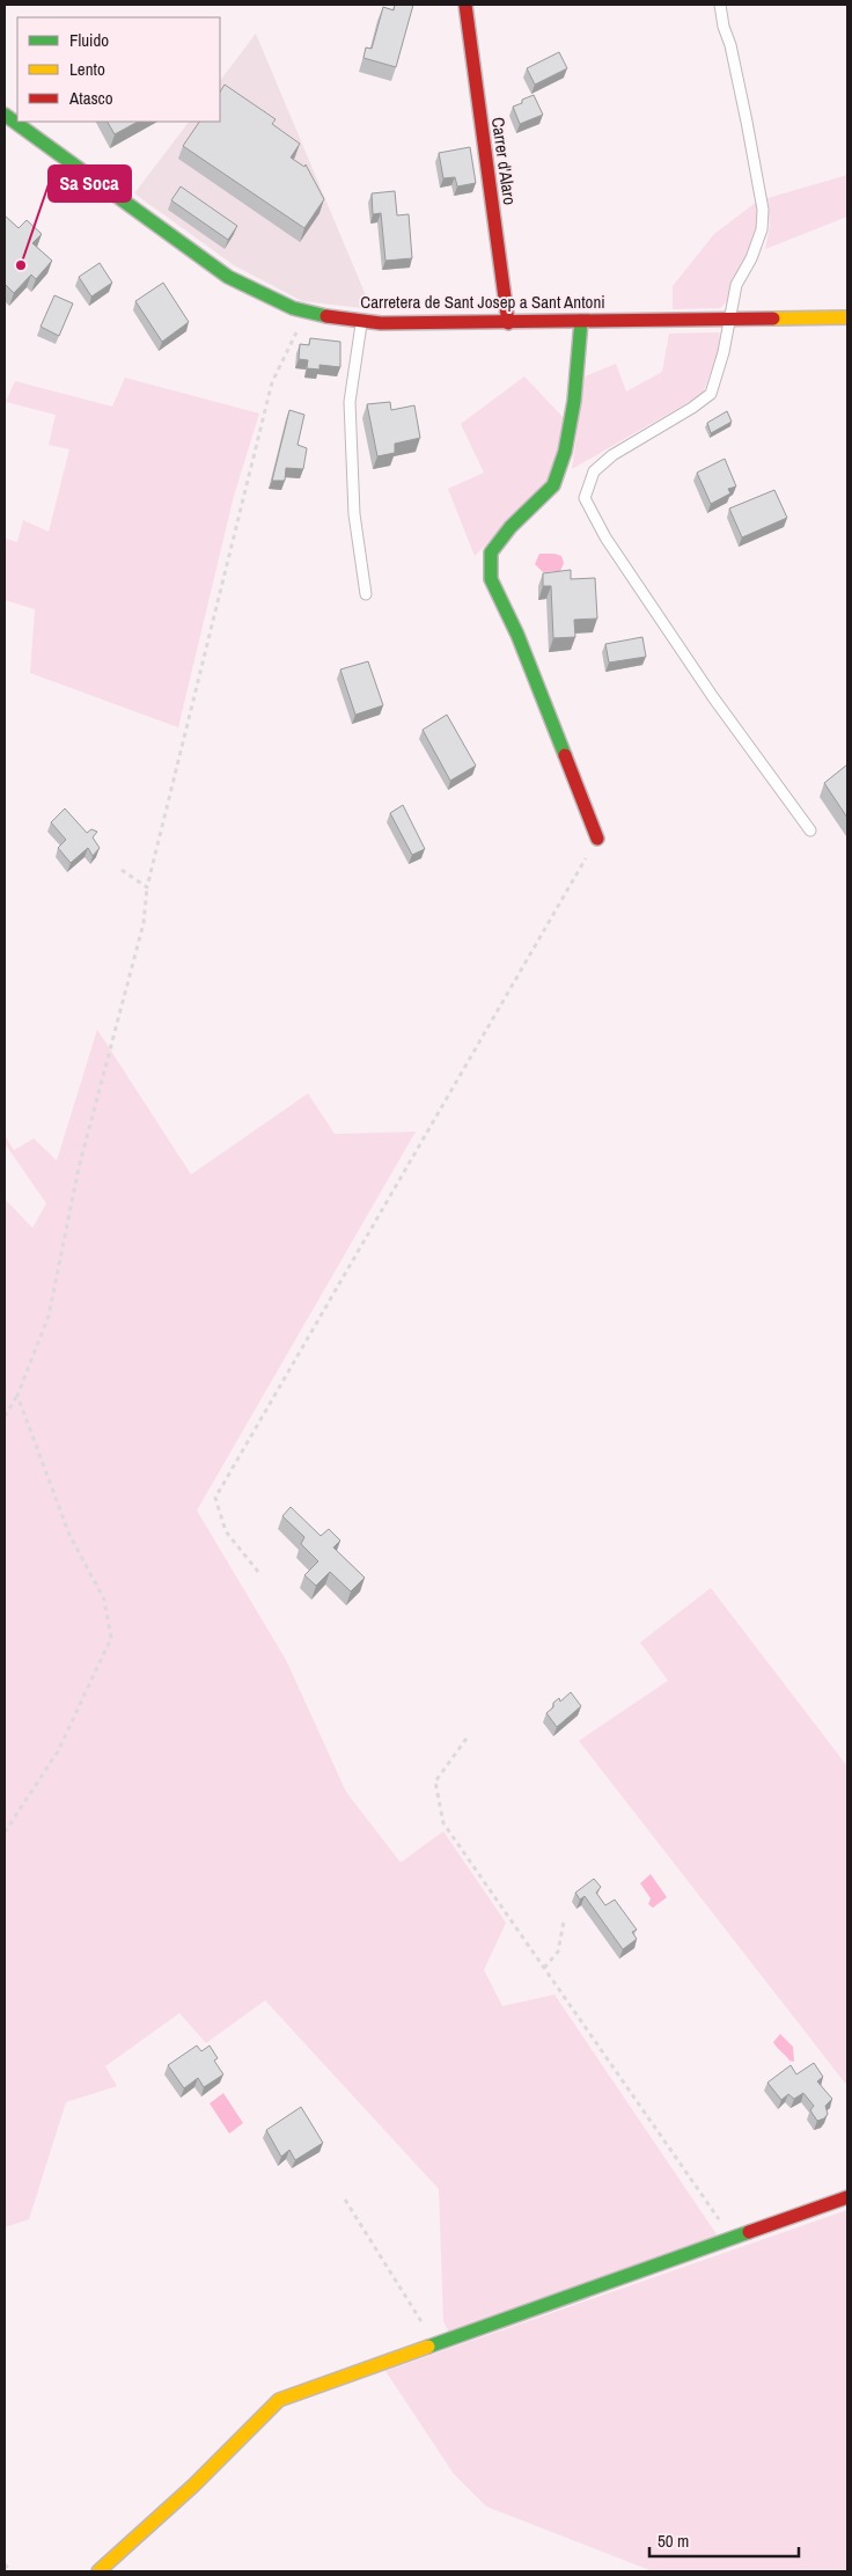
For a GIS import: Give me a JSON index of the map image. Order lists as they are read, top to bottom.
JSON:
{
  "streets": {
    "street": ["Carrer d'Alaro", "Carretera de Sant Josep a Sant Antoni"]
  },
  "crossings": [
    ["Carrer d'Alaro", "Carretera de Sant Josep a Sant Antoni"]
  ],
  "places": ["Sa Soca"],
  "legend": ["Fluido", "Lento", "Atasco"],
  "scale_bar": "50 m"
}
